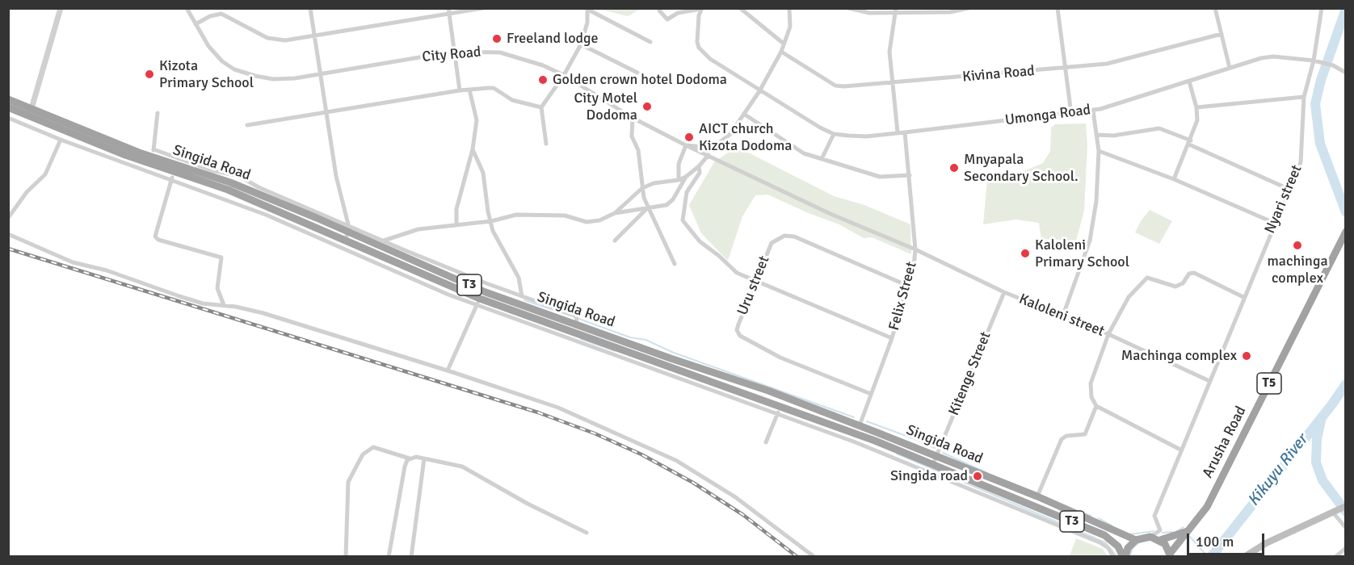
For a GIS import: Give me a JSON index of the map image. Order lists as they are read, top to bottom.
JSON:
{
  "streets": {
    "highway": [
      "Singida Road",
      "T3",
      "T5",
      "Arusha Road"
    ],
    "street": [
      "City Road",
      "Kivina Road",
      "Umonga Road",
      "Nyari street",
      "Uru street",
      "Felix Street",
      "Kaloleni street",
      "Kitenge Street"
    ]
  },
  "crossings": [
    ["City Road", "Kivina Road"],
    ["City Road", "Umonga Road"],
    ["City Road", "Kaloleni street"],
    ["Umonga Road", "Nyari street"],
    ["Umonga Road", "Felix Street"],
    ["Singida Road", "Felix Street"],
    ["Singida Road", "Kitenge Street"],
    ["Nyari street", "Kaloleni street"],
    ["Uru street", "Felix Street"],
    ["Felix Street", "Kaloleni street"],
    ["Kaloleni street", "Kitenge Street"],
    ["T5", "Arusha Road"]
  ],
  "water": ["Kikuyu River"],
  "places": [
    "Freeland lodge",
    "Kizota Primary School",
    "Golden crown hotel Dodoma",
    "City Motel Dodoma",
    "AICT church Kizota Dodoma",
    "Mnyapala Secondary School.",
    "machinga complex",
    "Kaloleni Primary School",
    "Machinga complex",
    "Singida road"
  ],
  "scale_bar": "100 m"
}
